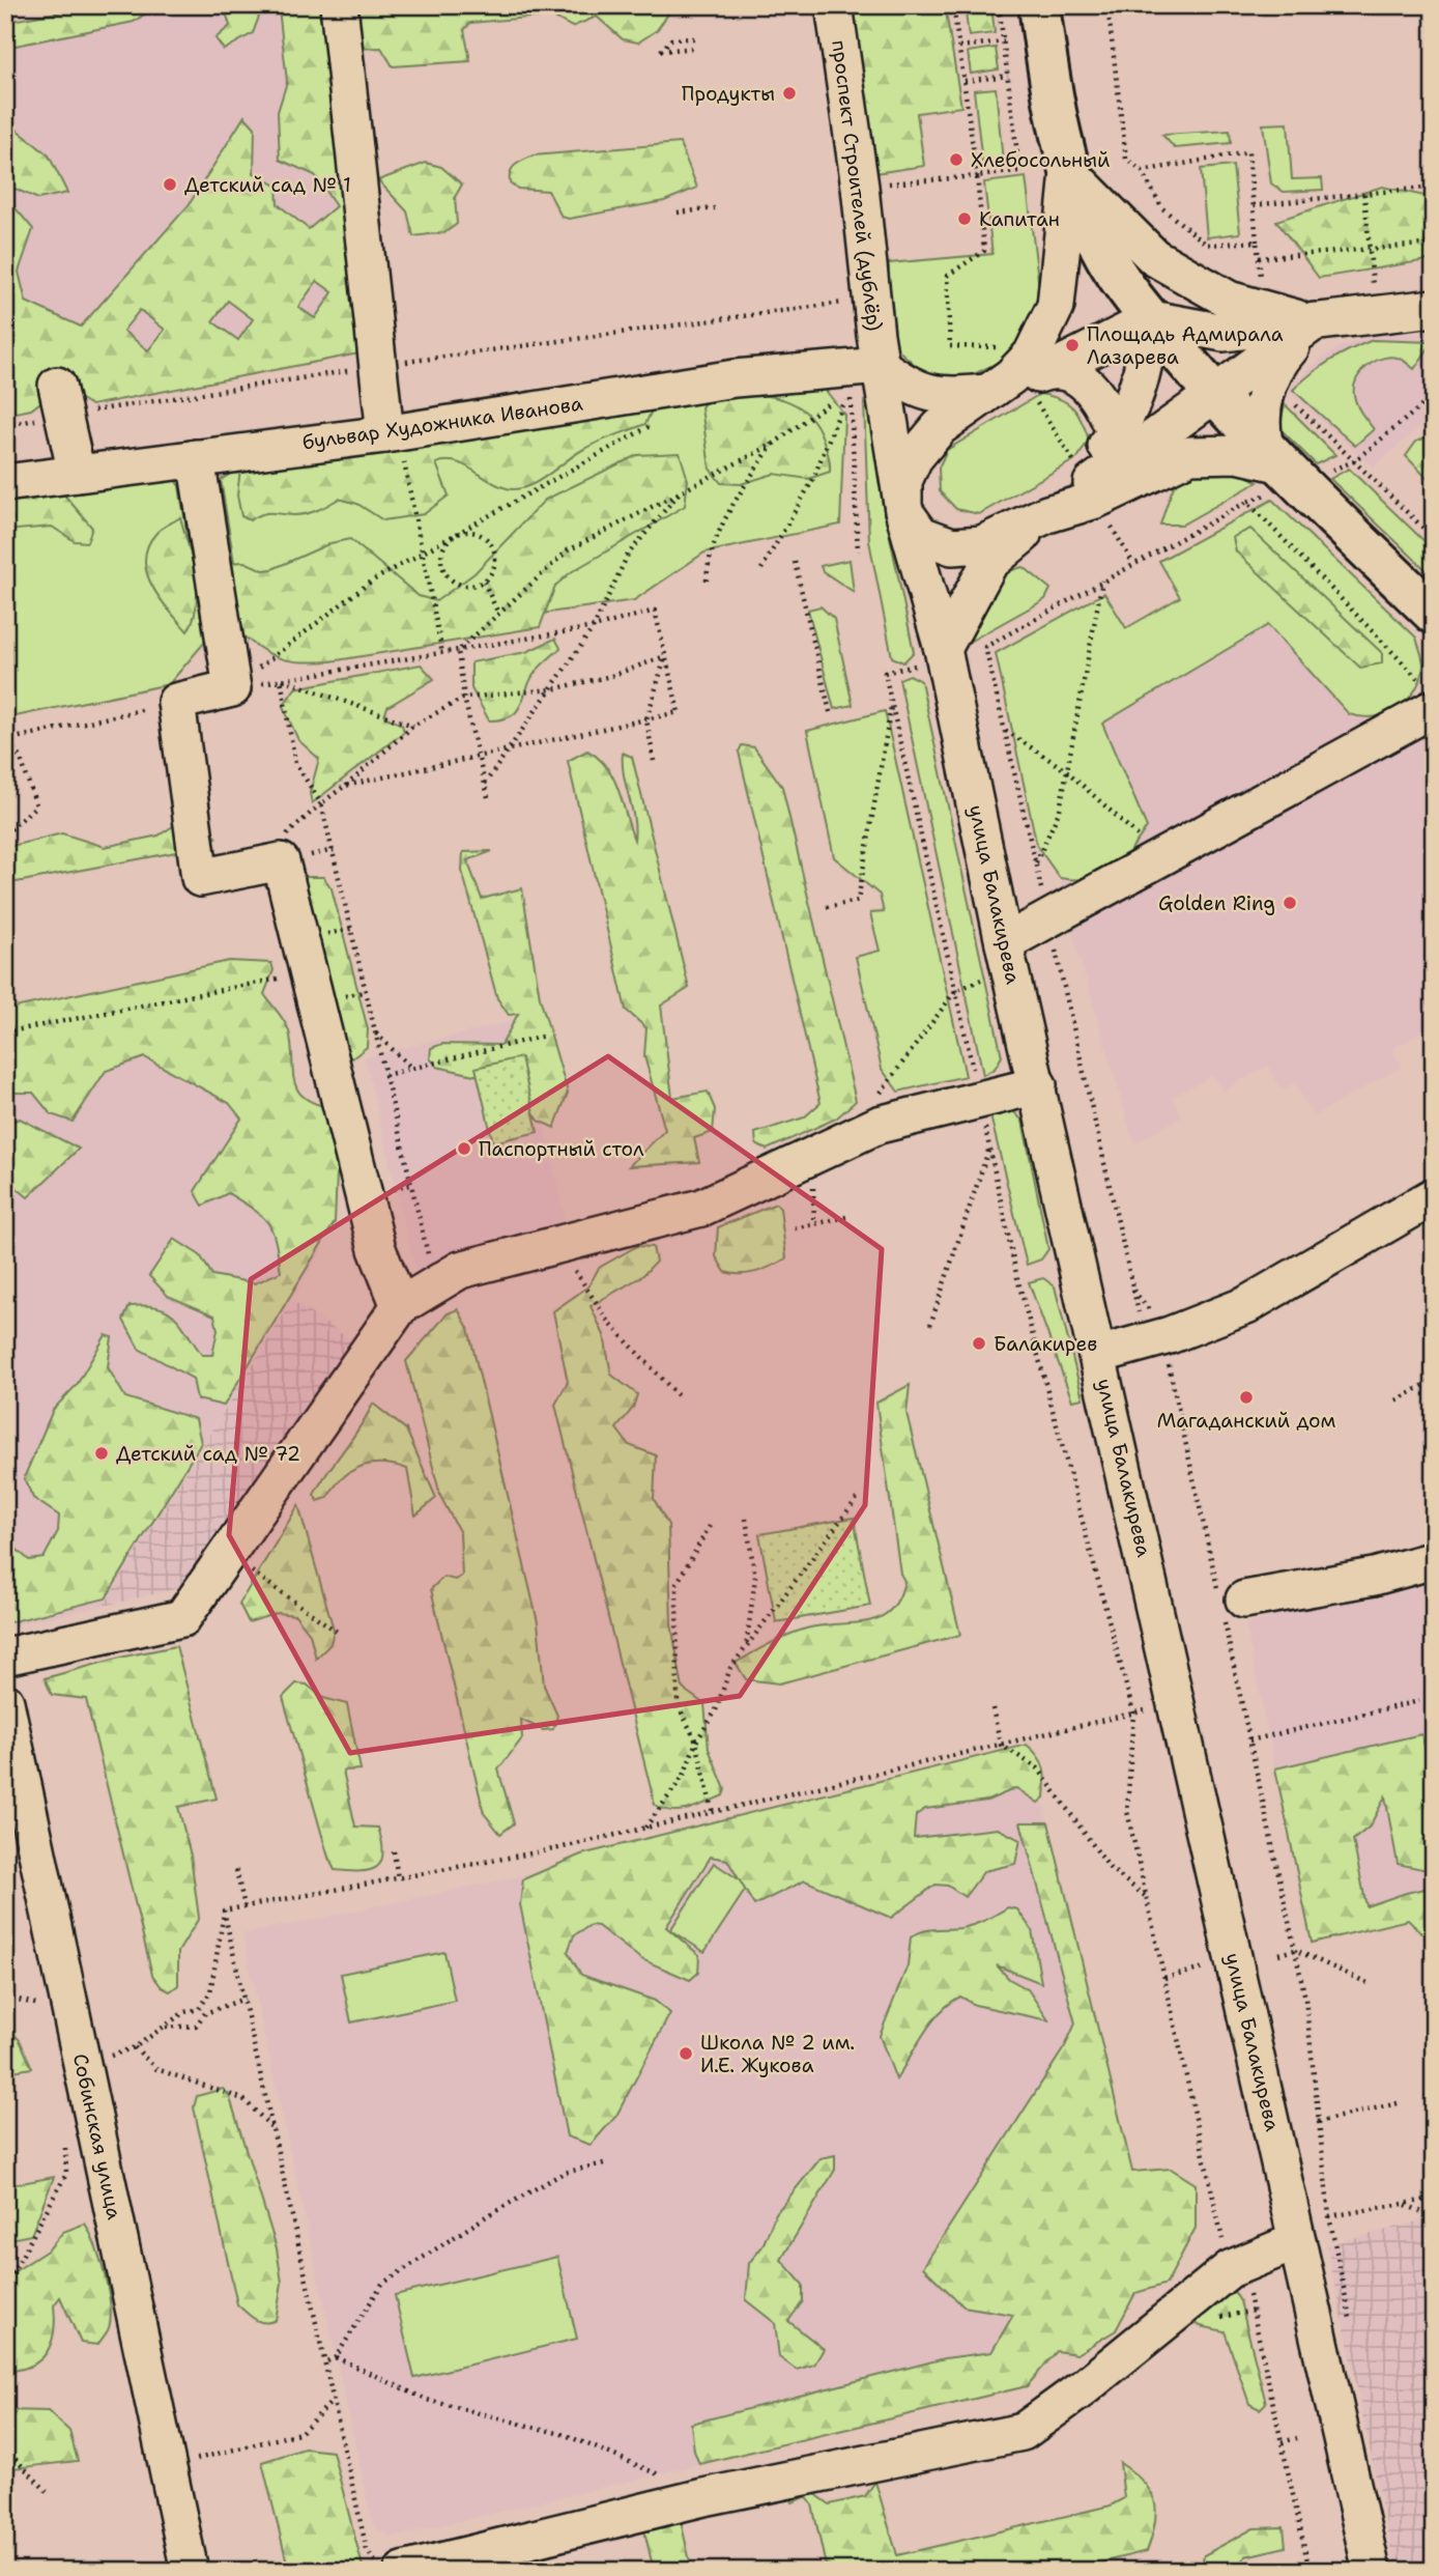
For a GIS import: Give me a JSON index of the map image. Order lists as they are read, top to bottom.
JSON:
{
  "streets": {
    "street": [
      "проспект Строителей (дублёр)",
      "бульвар Художника Иванова",
      "улица Балакирева",
      "Собинская улица"
    ]
  },
  "crossings": [
    ["проспект Строителей (дублёр)", "бульвар Художника Иванова"],
    ["проспект Строителей (дублёр)", "улица Балакирева"],
    ["бульвар Художника Иванова", "улица Балакирева"]
  ],
  "places": [
    "Продукты",
    "Хлебосольный",
    "Детский сад № 1",
    "Капитан",
    "Площадь Адмирала Лазарева",
    "Golden Ring",
    "Паспортный стол",
    "Балакирев",
    "Магаданский дом",
    "Детский сад № 72",
    "Школа № 2 им. И.Е. Жукова"
  ]
}
